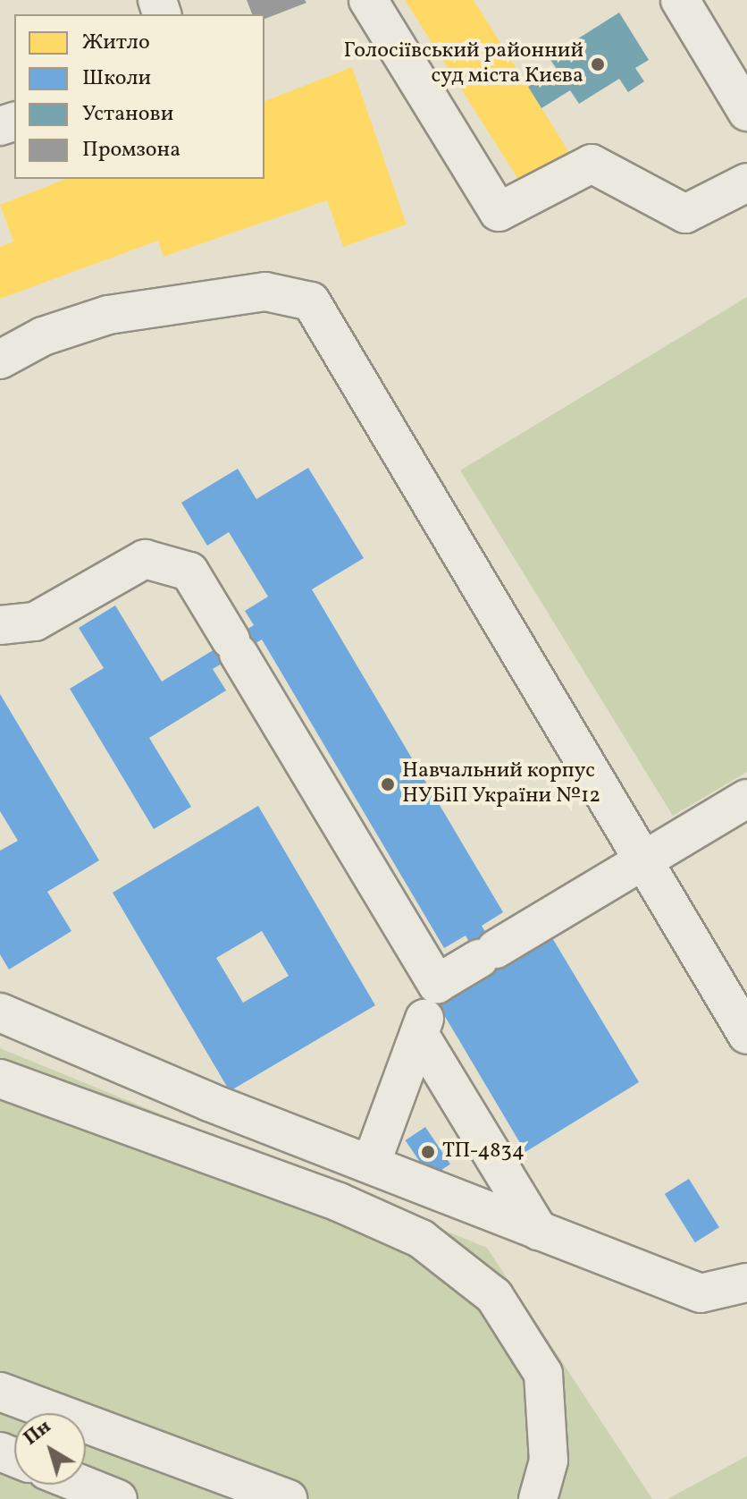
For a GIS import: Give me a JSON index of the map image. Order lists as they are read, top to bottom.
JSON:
{
  "places": ["Голосіївський районний суд міста Києва", "Навчальний корпус НУБіП України №12", "ТП-4834"],
  "legend": [
    "Житло",
    "Школи",
    "Установи",
    "Промзона"
  ],
  "north": "top left"
}
